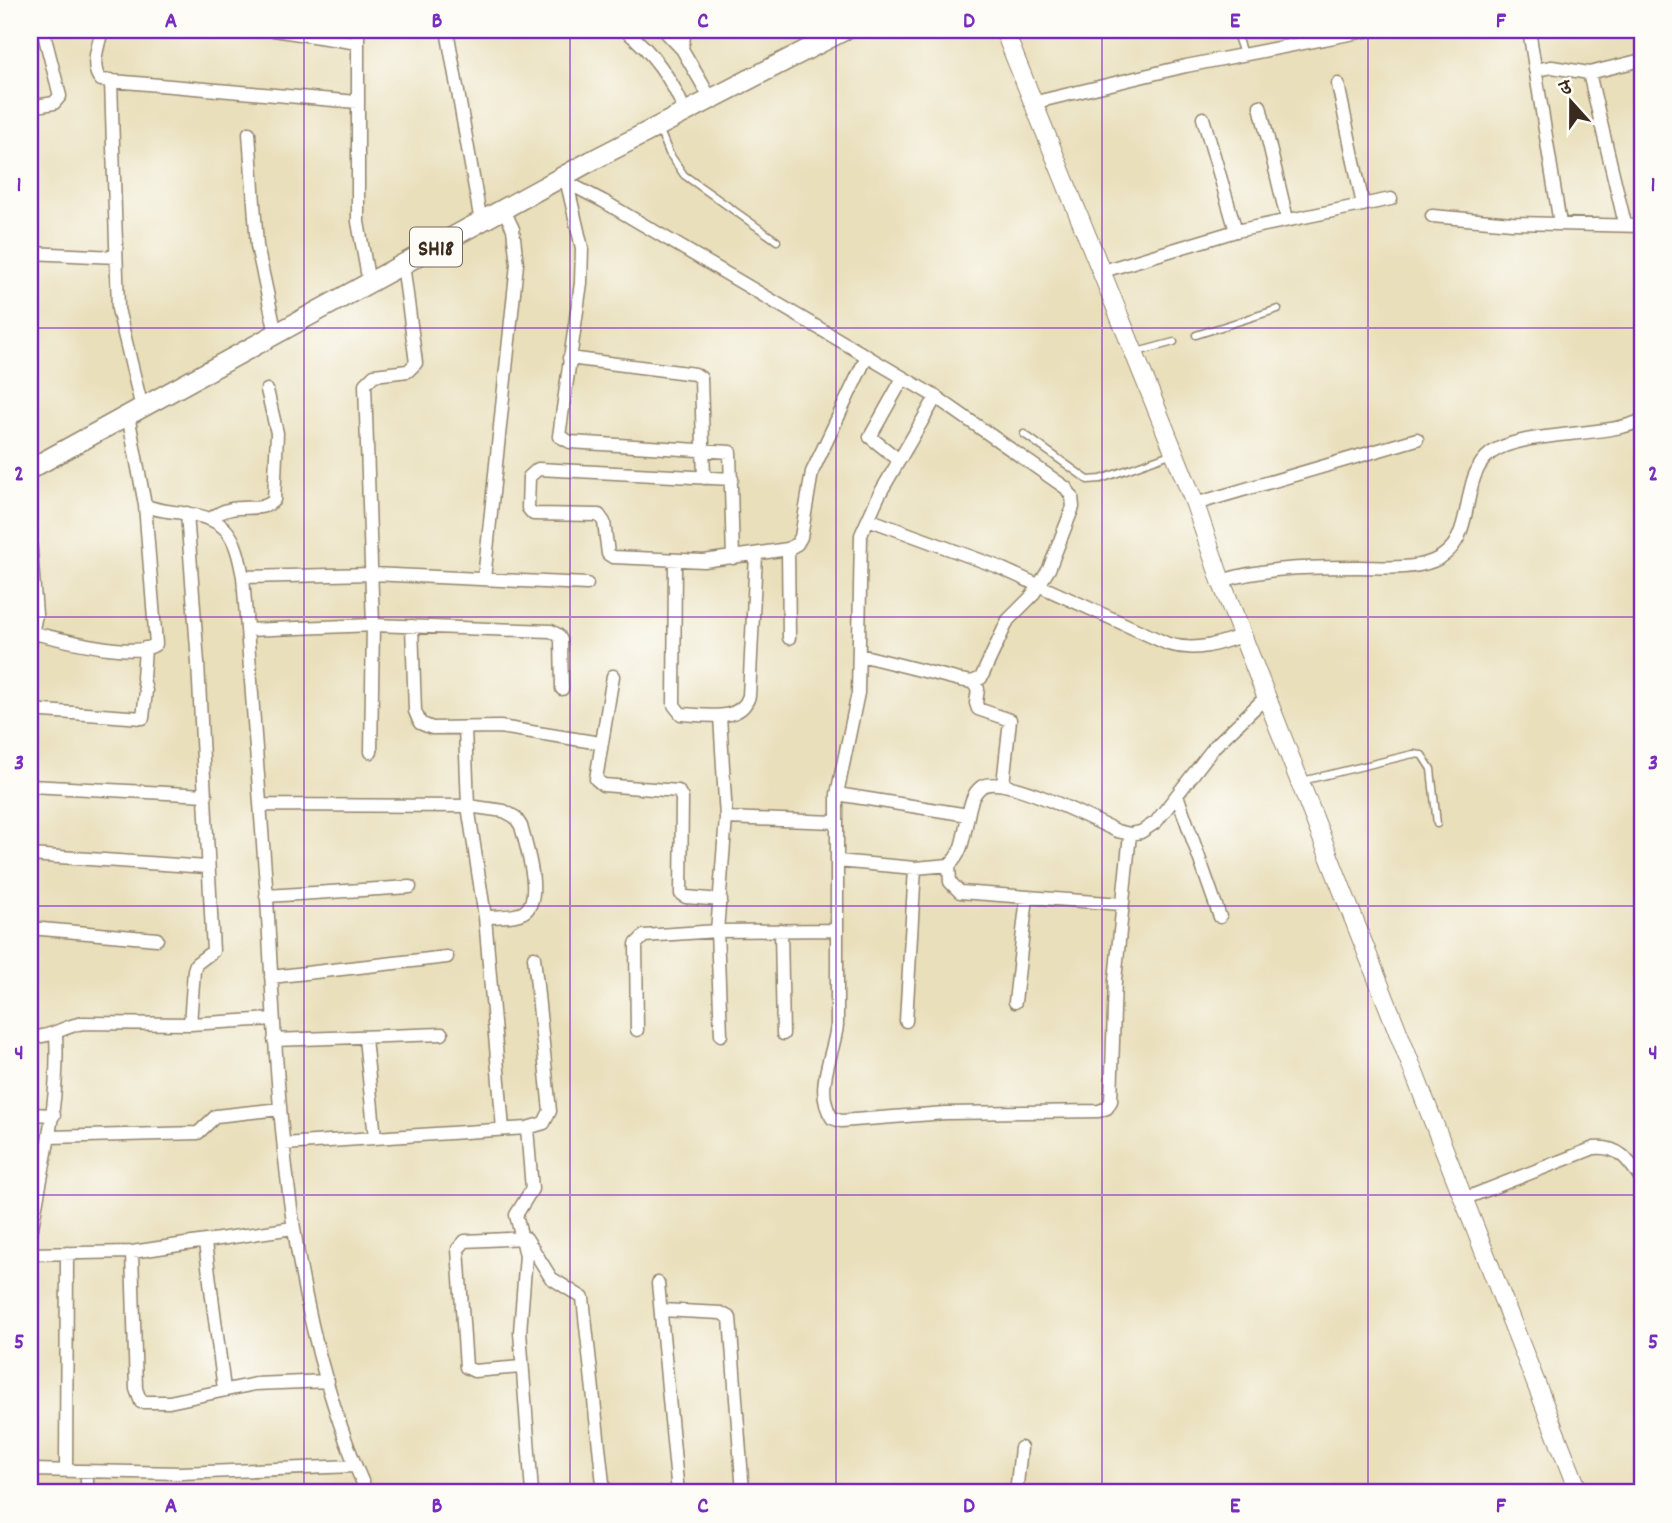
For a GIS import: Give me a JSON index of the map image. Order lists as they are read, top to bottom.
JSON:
{
  "streets": {
    "main road": ["SH18"]
  },
  "north": "top",
  "grid": {
    "columns": [
      "A",
      "B",
      "C",
      "D",
      "E",
      "F"
    ],
    "rows": [
      "1",
      "2",
      "3",
      "4",
      "5"
    ]
  }
}
